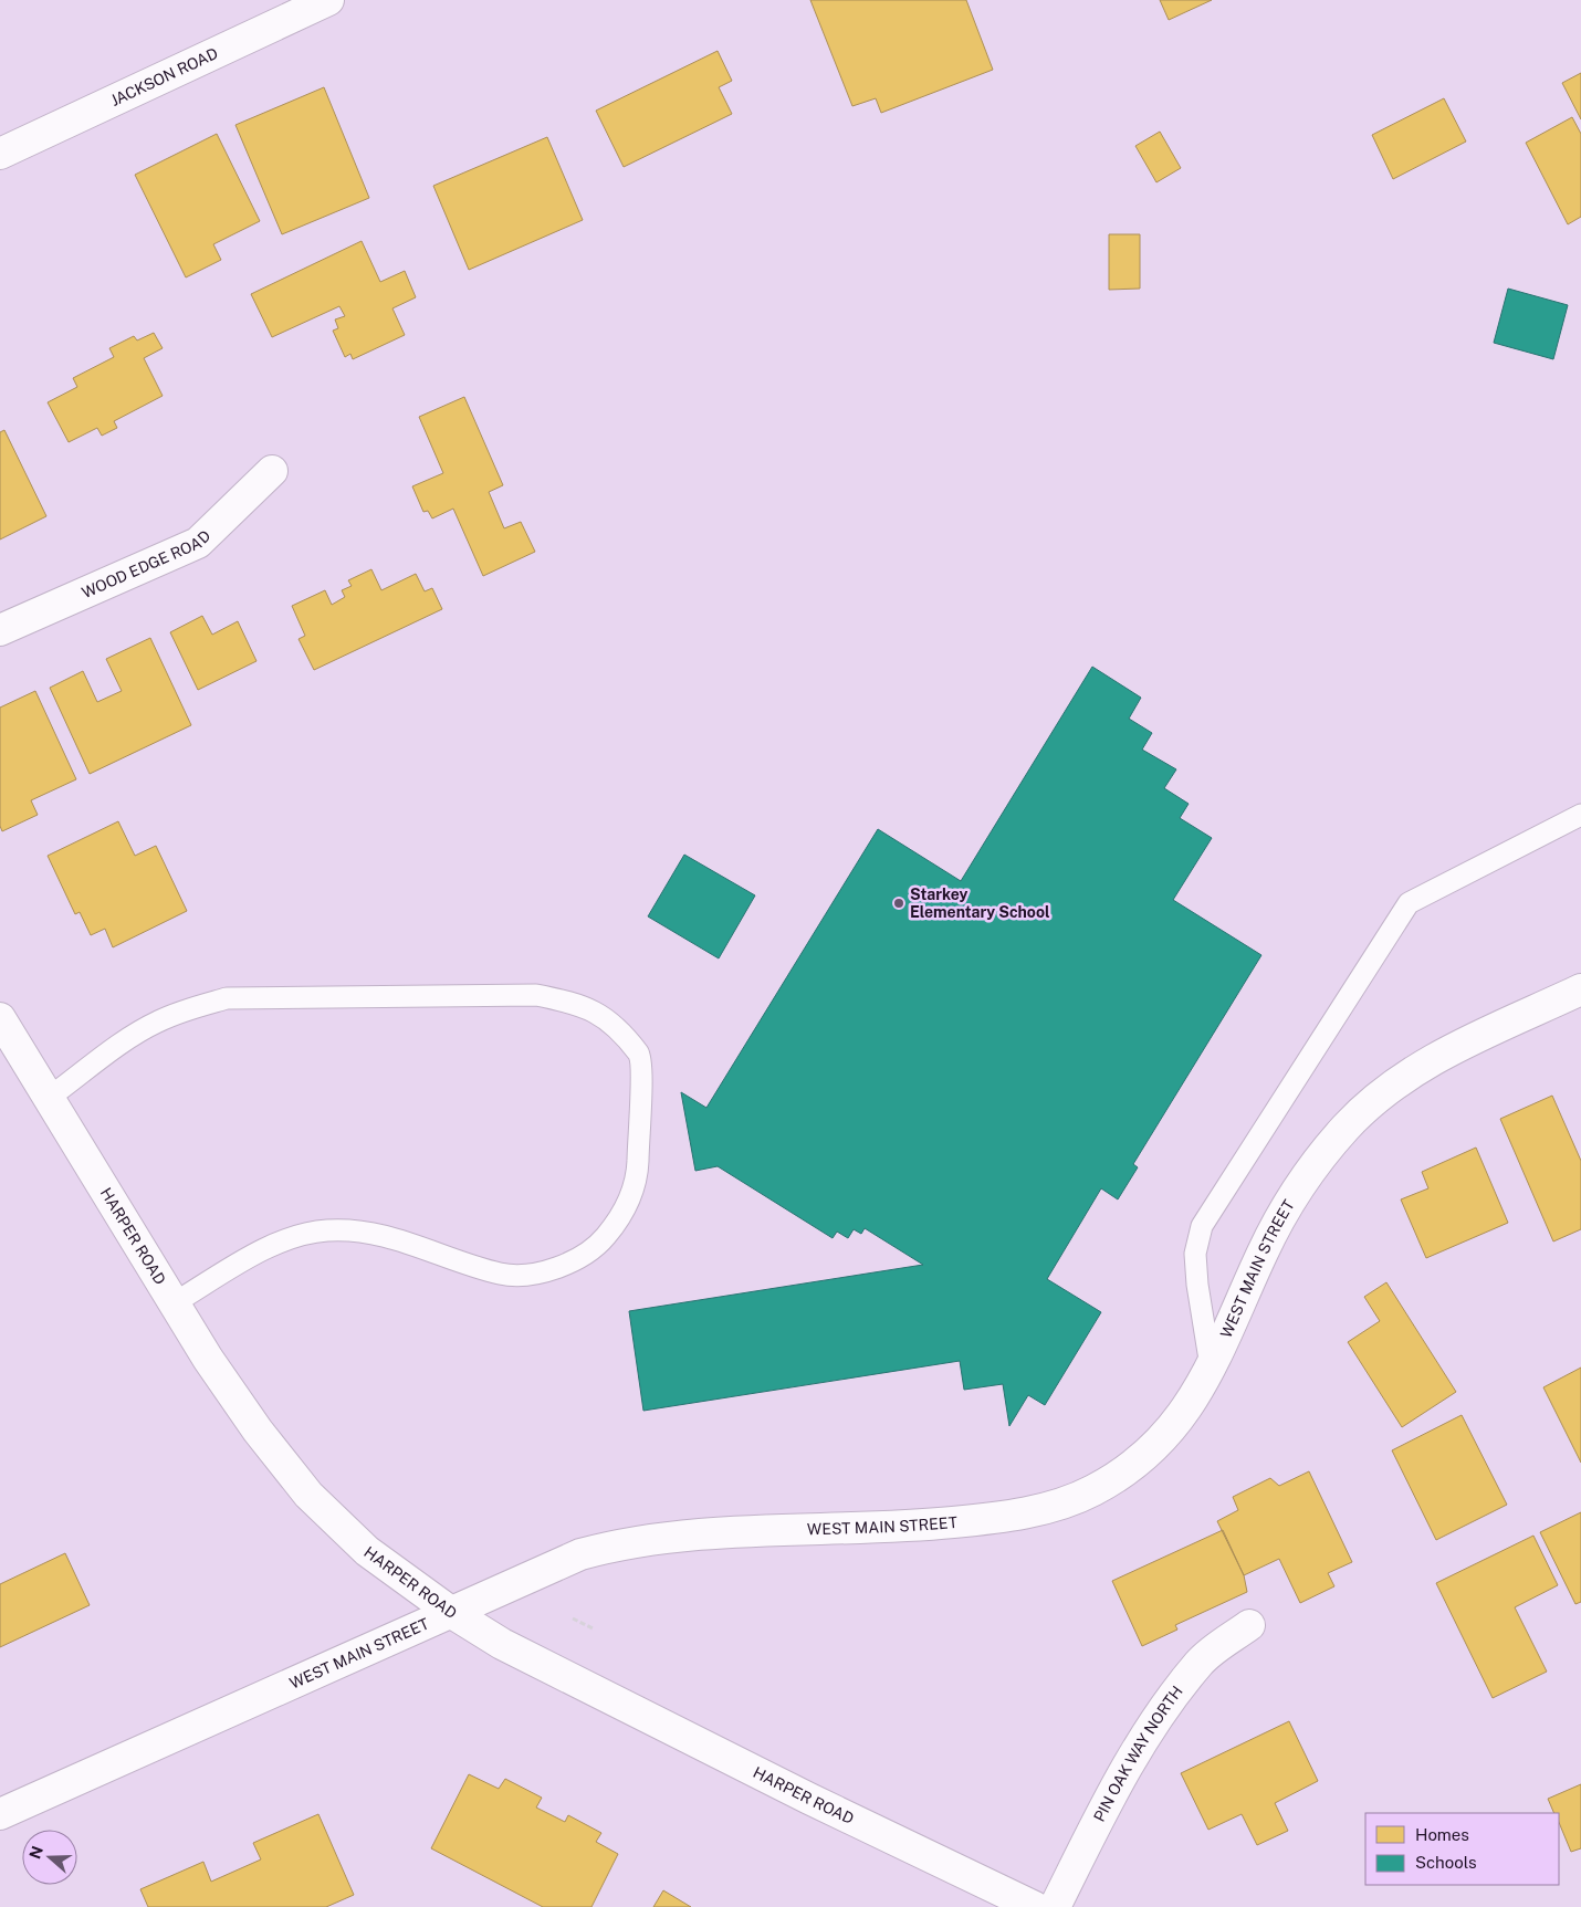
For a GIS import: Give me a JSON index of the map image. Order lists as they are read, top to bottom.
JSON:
{
  "streets": {
    "street": [
      "JACKSON ROAD",
      "WOOD EDGE ROAD",
      "HARPER ROAD",
      "WEST MAIN STREET",
      "PIN OAK WAY NORTH"
    ]
  },
  "crossings": [
    ["HARPER ROAD", "WEST MAIN STREET"]
  ],
  "places": ["Starkey Elementary School"],
  "legend": ["Homes", "Schools"],
  "north": "left"
}
